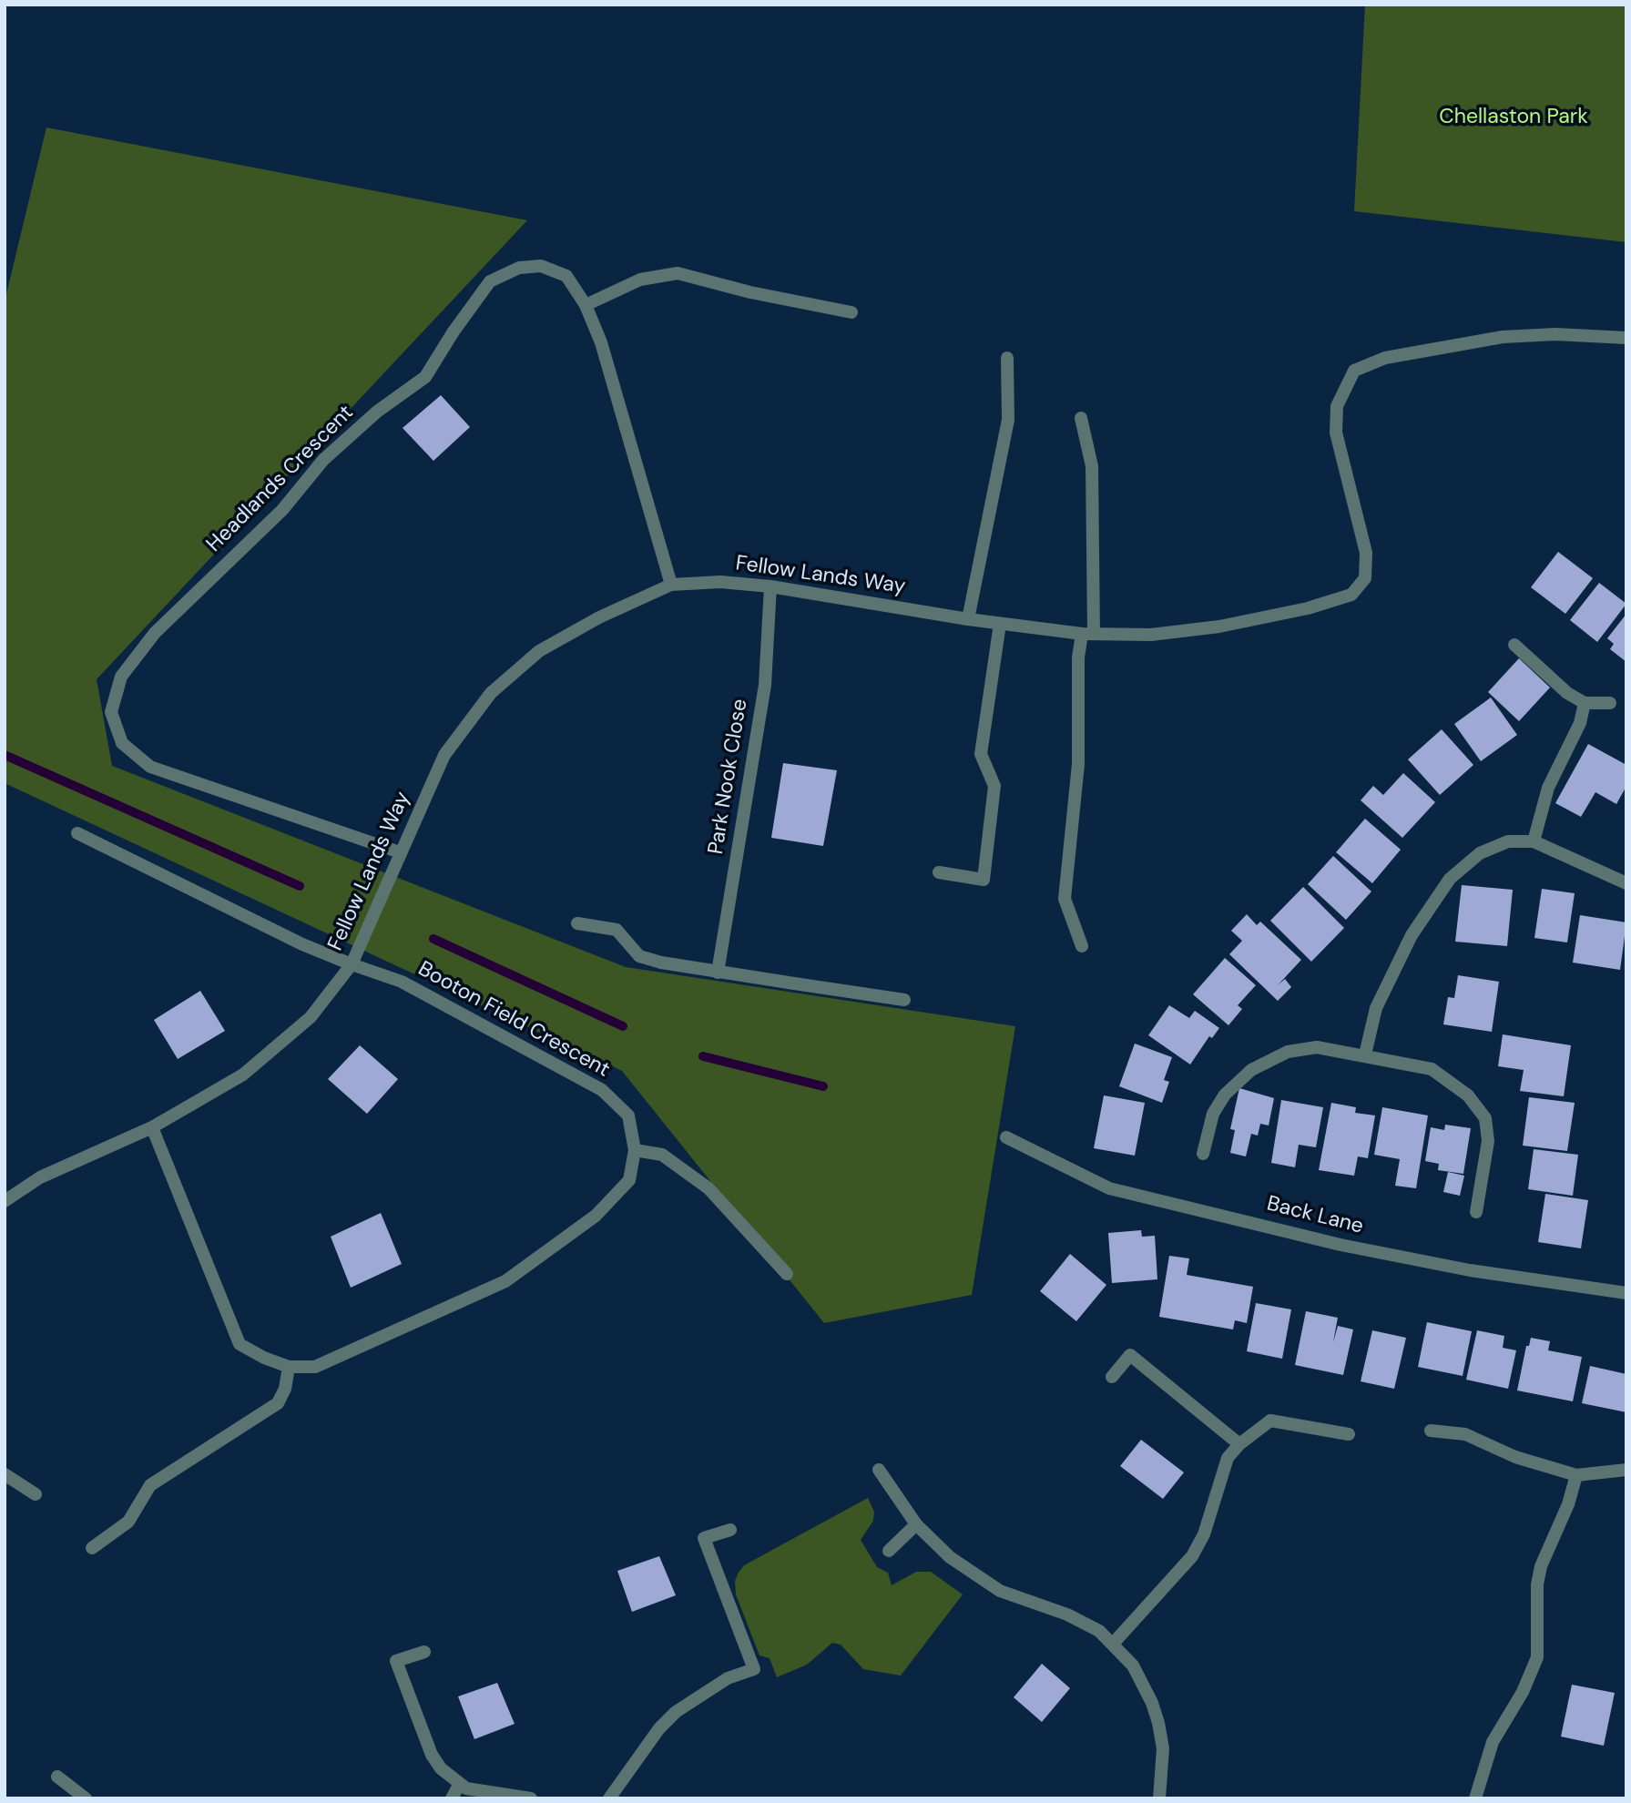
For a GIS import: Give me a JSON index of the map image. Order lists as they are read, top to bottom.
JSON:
{
  "streets": {
    "street": [
      "Headlands Crescent",
      "Fellow Lands Way",
      "Park Nook Close",
      "Booton Field Crescent",
      "Back Lane"
    ]
  },
  "crossings": [
    ["Headlands Crescent", "Fellow Lands Way"],
    ["Fellow Lands Way", "Park Nook Close"],
    ["Fellow Lands Way", "Booton Field Crescent"]
  ],
  "parks": ["Chellaston Park"]
}
